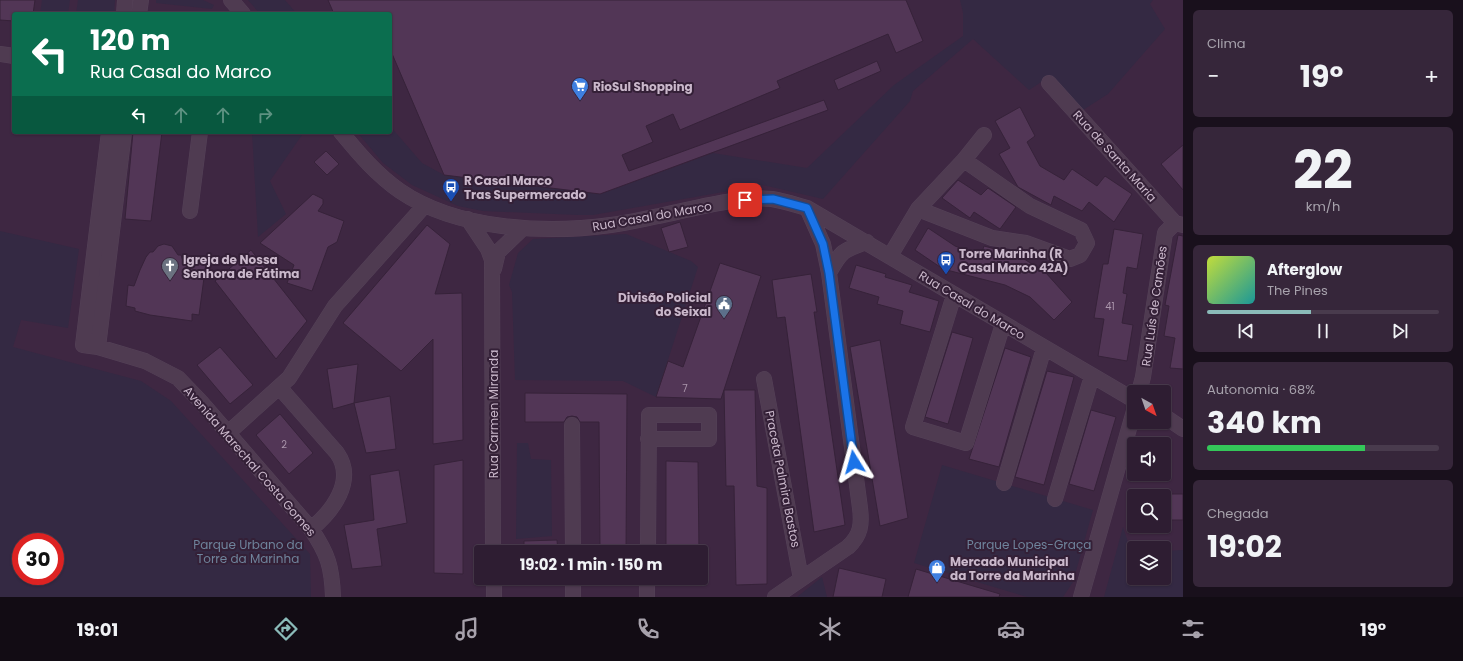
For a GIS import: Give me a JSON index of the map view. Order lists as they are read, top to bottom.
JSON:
{
  "streets": {
    "street": [
      "Rua de Santa Maria",
      "Rua Casal do Marco",
      "Rua Luís de Camões",
      "Rua Carmen Miranda",
      "Avenida Marechal Costa Gomes",
      "Praceta Palmira Bastos"
    ]
  },
  "crossings": [
    ["Rua de Santa Maria", "Rua Luís de Camões"],
    ["Rua Casal do Marco", "Rua Carmen Miranda"]
  ],
  "parks": ["Parque Urbano da Torre da Marinha", "Parque Lopes-Graça"],
  "places": {
    "supermarket": ["RioSul Shopping"],
    "bus stop": ["R Casal Marco Tras Supermercado", "Torre Marinha (R Casal Marco 42A)"],
    "church": ["Igreja de Nossa Senhora de Fátima"],
    "public building": ["Divisão Policial do Seixal"],
    "shop": ["Mercado Municipal da Torre da Marinha"]
  },
  "house_numbers": ["41", "7", "2"],
  "north": "bottom right",
  "page": {
    "tile": [
      "Clima",
      ["22", "km/h"],
      ["Autonomia · 68%", "340 km"],
      ["Chegada", "19:02"]
    ],
    "turn": ["120 m", "Rua Casal do Marco"],
    "heat": ["−", "19°", "+"],
    "song": ["Afterglow", "The Pines"],
    "limit": "30",
    "trip": "19:02 · 1 min · 150 m",
    "tabs": ["19:01", "19°"]
  }
}
